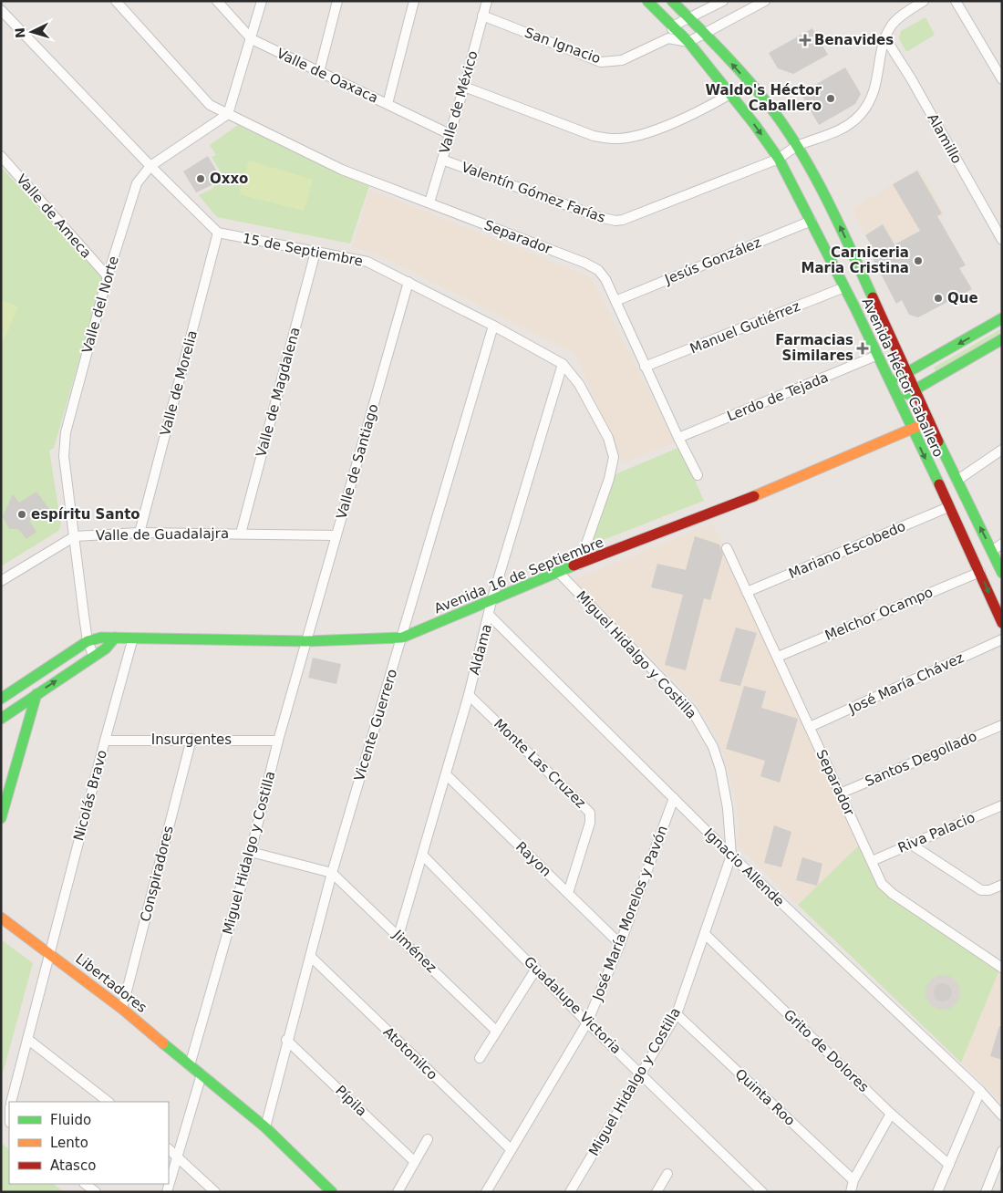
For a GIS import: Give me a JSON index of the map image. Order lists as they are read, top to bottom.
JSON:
{
  "streets": {
    "street": [
      "San Ignacio",
      "Valle de Oaxaca",
      "Valle de México",
      "Alamillo",
      "Valentín Gómez Farías",
      "Valle de Ameca",
      "Separador",
      "15 de Septiembre",
      "Jesús González",
      "Valle del Norte",
      "Manuel Gutiérrez",
      "Avenida Héctor Caballero",
      "Valle de Morelia",
      "Valle de Magdalena",
      "Lerdo de Tejada",
      "Valle de Santiago",
      "Valle de Guadalajra",
      "Mariano Escobedo",
      "Avenida 16 de Septiembre",
      "Melchor Ocampo",
      "Aldama",
      "Miguel Hidalgo y Costilla",
      "José María Chávez",
      "Vicente Guerrero",
      "Insurgentes",
      "Santos Degollado",
      "Monte Las Cruzez",
      "Nicolás Bravo",
      "Riva Palacio",
      "Rayon",
      "Ignacio Allende",
      "Conspiradores",
      "José María Morelos y Pavón",
      "Jiménez",
      "Libertadores",
      "Guadalupe Victoria",
      "Grito de Dolores",
      "Atotonilco",
      "Quinta Roo",
      "Pípila"
    ]
  },
  "crossings": [
    ["San Ignacio", "Valle de México"],
    ["Valle de Oaxaca", "Valle de México"],
    ["Valle de México", "Valentín Gómez Farías"],
    ["Valle de México", "Separador"],
    ["Alamillo", "Valentín Gómez Farías"],
    ["Valentín Gómez Farías", "Avenida Héctor Caballero"],
    ["Valle de Ameca", "Valle del Norte"],
    ["Separador", "Jesús González"],
    ["Separador", "Valle del Norte"],
    ["Separador", "Manuel Gutiérrez"],
    ["Separador", "Lerdo de Tejada"],
    ["Separador", "Mariano Escobedo"],
    ["Separador", "Melchor Ocampo"],
    ["Separador", "José María Chávez"],
    ["Separador", "Santos Degollado"],
    ["Separador", "Riva Palacio"],
    ["15 de Septiembre", "Valle de Morelia"],
    ["15 de Septiembre", "Valle de Magdalena"],
    ["15 de Septiembre", "Valle de Santiago"],
    ["15 de Septiembre", "Avenida 16 de Septiembre"],
    ["15 de Septiembre", "Aldama"],
    ["15 de Septiembre", "Vicente Guerrero"],
    ["Jesús González", "Avenida Héctor Caballero"],
    ["Valle del Norte", "Valle de Guadalajra"],
    ["Valle del Norte", "Avenida 16 de Septiembre"],
    ["Manuel Gutiérrez", "Avenida Héctor Caballero"],
    ["Avenida Héctor Caballero", "Lerdo de Tejada"],
    ["Avenida Héctor Caballero", "Mariano Escobedo"],
    ["Avenida Héctor Caballero", "Avenida 16 de Septiembre"],
    ["Avenida Héctor Caballero", "Melchor Ocampo"],
    ["Valle de Morelia", "Valle de Guadalajra"],
    ["Valle de Magdalena", "Valle de Guadalajra"],
    ["Valle de Santiago", "Valle de Guadalajra"],
    ["Valle de Santiago", "Avenida 16 de Septiembre"],
    ["Valle de Santiago", "Miguel Hidalgo y Costilla"],
    ["Avenida 16 de Septiembre", "Aldama"],
    ["Avenida 16 de Septiembre", "Miguel Hidalgo y Costilla"],
    ["Avenida 16 de Septiembre", "Vicente Guerrero"],
    ["Avenida 16 de Septiembre", "Nicolás Bravo"],
    ["Aldama", "Monte Las Cruzez"],
    ["Aldama", "Rayon"],
    ["Aldama", "Ignacio Allende"],
    ["Aldama", "Jiménez"],
    ["Aldama", "Guadalupe Victoria"],
    ["Miguel Hidalgo y Costilla", "Insurgentes"],
    ["Miguel Hidalgo y Costilla", "Ignacio Allende"],
    ["Miguel Hidalgo y Costilla", "Libertadores"],
    ["Miguel Hidalgo y Costilla", "Guadalupe Victoria"],
    ["Miguel Hidalgo y Costilla", "Grito de Dolores"],
    ["Miguel Hidalgo y Costilla", "Quinta Roo"],
    ["Vicente Guerrero", "Jiménez"],
    ["Vicente Guerrero", "Libertadores"],
    ["Vicente Guerrero", "Atotonilco"],
    ["Vicente Guerrero", "Pípila"],
    ["Insurgentes", "Nicolás Bravo"],
    ["Insurgentes", "Conspiradores"],
    ["Monte Las Cruzez", "Rayon"],
    ["Nicolás Bravo", "Libertadores"],
    ["Rayon", "José María Morelos y Pavón"],
    ["Ignacio Allende", "José María Morelos y Pavón"],
    ["Conspiradores", "Libertadores"],
    ["José María Morelos y Pavón", "Guadalupe Victoria"],
    ["José María Morelos y Pavón", "Atotonilco"]
  ],
  "places": {
    "health": ["Benavides", "Farmacias Similares"],
    "other": [
      "Waldo's Héctor Caballero",
      "Oxxo",
      "Carniceria Maria Cristina",
      "Que",
      "espíritu Santo"
    ]
  },
  "legend": ["Fluido", "Lento", "Atasco"],
  "north": "left"
}
